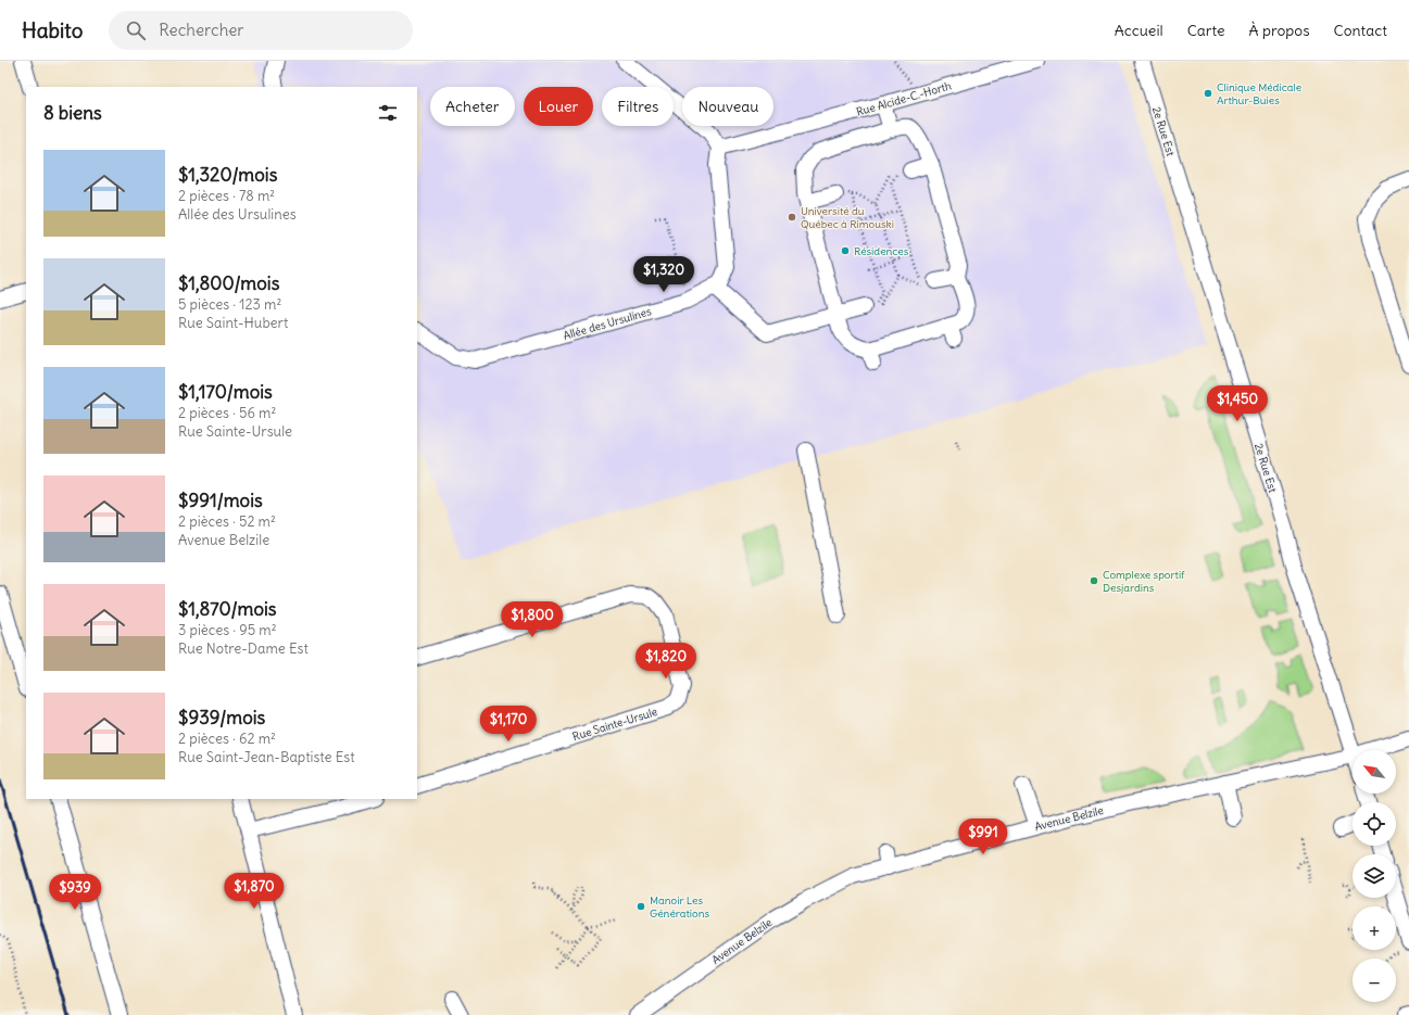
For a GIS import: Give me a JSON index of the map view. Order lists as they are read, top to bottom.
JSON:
{
  "streets": {
    "street": [
      "Rue Alcide-C.-Horth",
      "2e Rue Est",
      "Allée des Ursulines",
      "Rue Sainte-Ursule",
      "Avenue Belzile"
    ]
  },
  "places": [
    "Clinique Médicale Arthur-Buies",
    "Université du Québec à Rimouski",
    "Résidences",
    "Complexe sportif Desjardins",
    "Manoir Les Générations"
  ],
  "north": "top left",
  "page": {
    "header": "Habito",
    "search": "Rechercher",
    "nav": [
      "Accueil",
      "Carte",
      "À propos",
      "Contact"
    ],
    "chip": [
      "Acheter",
      "Louer",
      "Filtres",
      "Nouveau"
    ],
    "heading": "8 biens",
    "list": [
      {
        "name": "$1,320/mois",
        "note": "2 pièces · 78 m² · Allée des Ursulines"
      },
      {
        "name": "$1,800/mois",
        "note": "5 pièces · 123 m² · Rue Saint-Hubert"
      },
      {
        "name": "$1,170/mois",
        "note": "2 pièces · 56 m² · Rue Sainte-Ursule"
      },
      {
        "name": "$991/mois",
        "note": "2 pièces · 52 m² · Avenue Belzile"
      },
      {
        "name": "$1,870/mois",
        "note": "3 pièces · 95 m² · Rue Notre-Dame Est"
      },
      {
        "name": "$939/mois",
        "note": "2 pièces · 62 m² · Rue Saint-Jean-Baptiste Est"
      }
    ],
    "price": [
      "$1,320",
      "$1,450",
      "$1,800",
      "$1,820",
      "$1,170",
      "$991",
      "$1,870",
      "$939"
    ],
    "map_buttons": ["+", "−"]
  }
}
